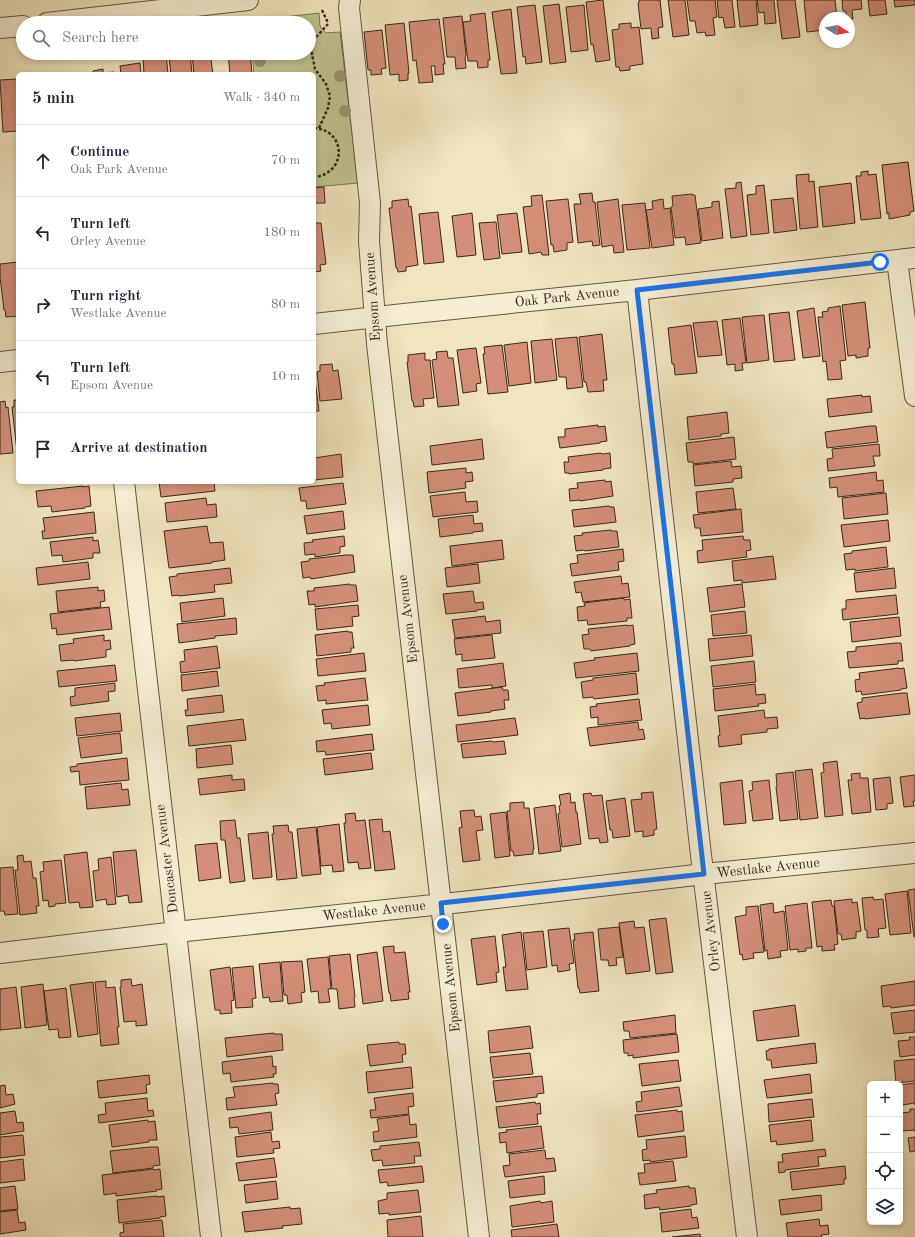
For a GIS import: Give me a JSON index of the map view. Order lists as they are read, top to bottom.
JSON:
{
  "streets": {
    "street": [
      "Epsom Avenue",
      "Oak Park Avenue",
      "Doncaster Avenue",
      "Westlake Avenue",
      "Orley Avenue"
    ]
  },
  "crossings": [
    ["Epsom Avenue", "Oak Park Avenue"],
    ["Epsom Avenue", "Westlake Avenue"],
    ["Oak Park Avenue", "Orley Avenue"],
    ["Doncaster Avenue", "Westlake Avenue"],
    ["Westlake Avenue", "Orley Avenue"]
  ],
  "north": "right",
  "page": {
    "search": "Search here",
    "heading": ["5 min", "Walk · 340 m"],
    "list": [
      ["Continue", "Oak Park Avenue", "70 m"],
      ["Turn left", "Orley Avenue", "180 m"],
      ["Turn right", "Westlake Avenue", "80 m"],
      ["Turn left", "Epsom Avenue", "10 m"],
      "Arrive at destination"
    ],
    "map_buttons": ["+", "−"]
  }
}
